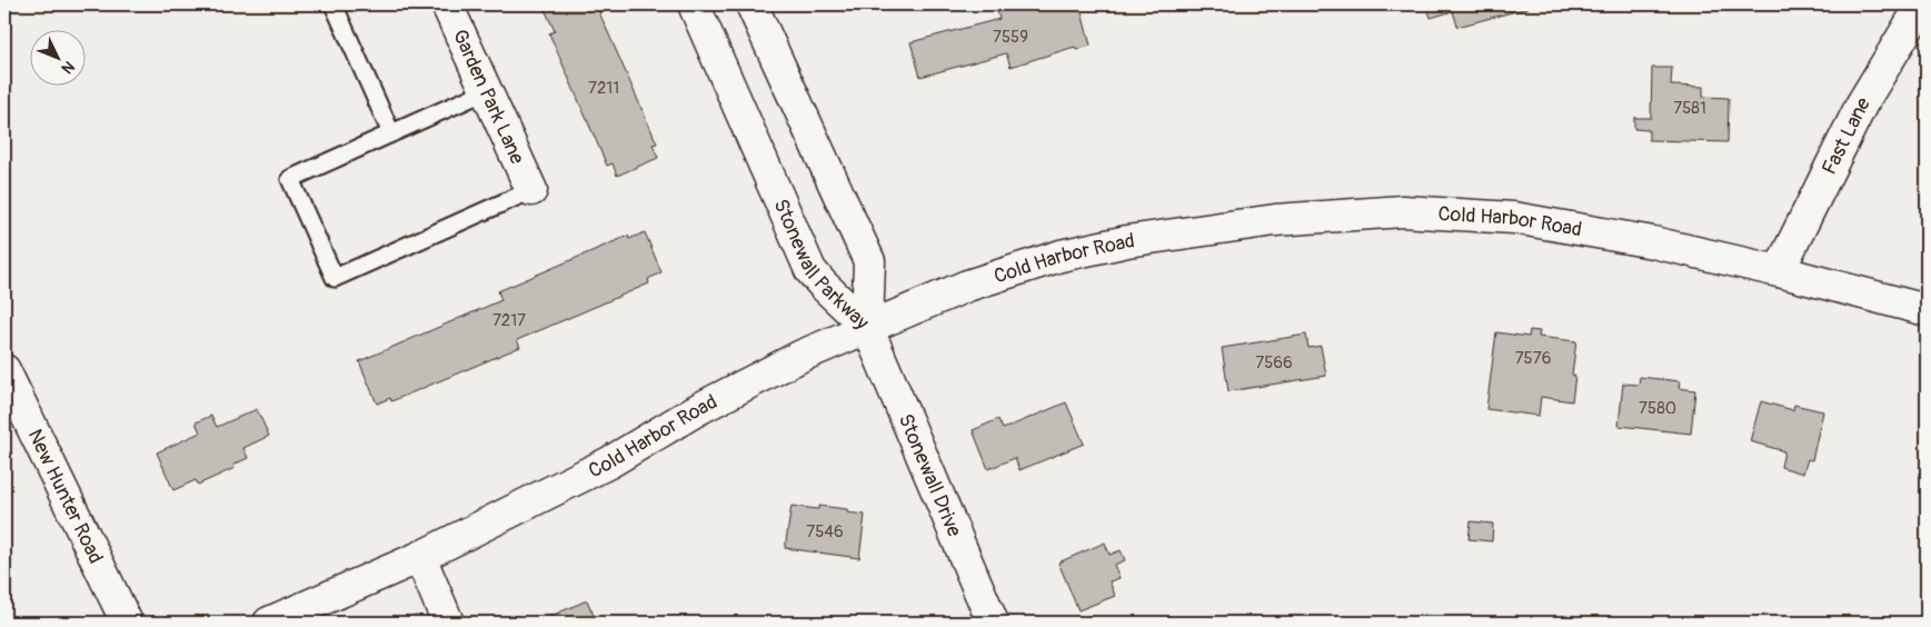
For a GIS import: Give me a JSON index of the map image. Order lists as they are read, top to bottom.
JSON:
{
  "streets": {
    "street": [
      "Garden Park Lane",
      "Fast Lane",
      "Cold Harbor Road",
      "Stonewall Parkway",
      "Stonewall Drive",
      "New Hunter Road"
    ]
  },
  "crossings": [
    ["Fast Lane", "Cold Harbor Road"],
    ["Cold Harbor Road", "Stonewall Parkway"],
    ["Cold Harbor Road", "Stonewall Drive"],
    ["Stonewall Parkway", "Stonewall Drive"]
  ],
  "house_numbers": [
    "7559",
    "7211",
    "7581",
    "7217",
    "7576",
    "7566",
    "7580",
    "7546"
  ],
  "north": "bottom right"
}
